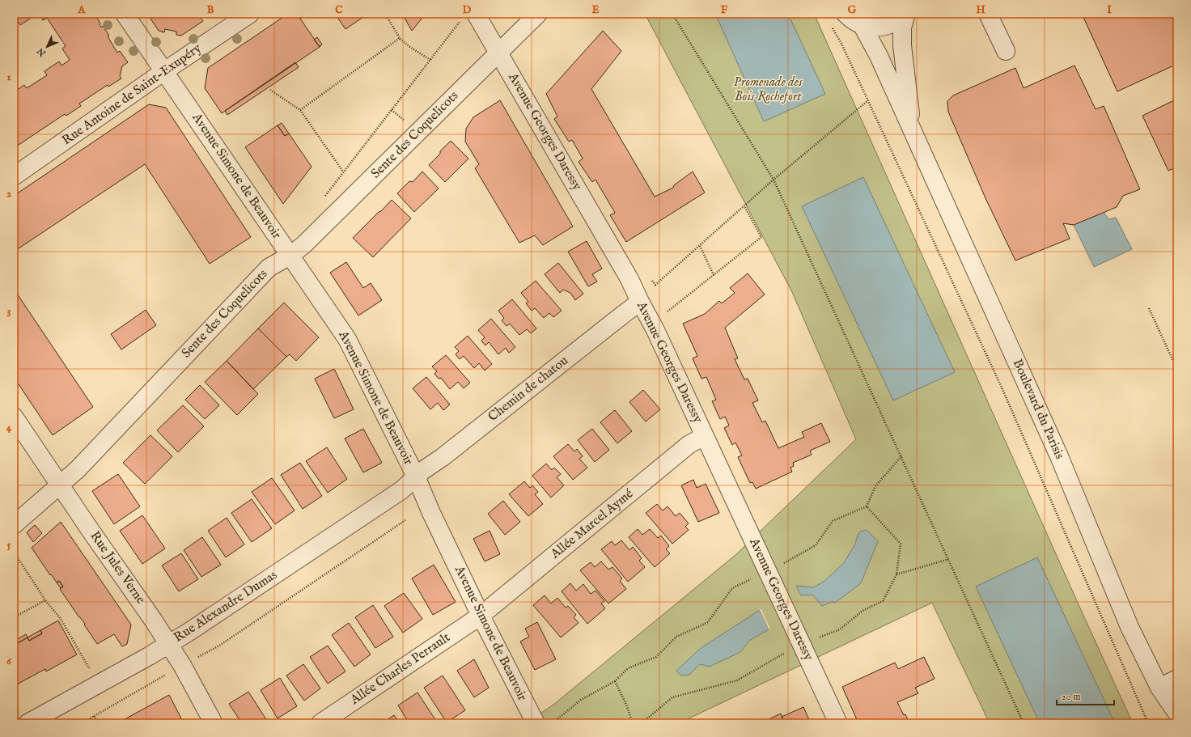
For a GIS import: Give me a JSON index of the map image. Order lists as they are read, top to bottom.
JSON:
{
  "streets": {
    "street": [
      "Rue Antoine de Saint-Exupéry",
      "Avenue Georges Daressy",
      "Sente des Coquelicots",
      "Avenue Simone de Beauvoir",
      "Chemin de chatou",
      "Boulevard du Parisis",
      "Allée Marcel Aymé",
      "Rue Jules Verne",
      "Rue Alexandre Dumas",
      "Allée Charles Perrault"
    ]
  },
  "crossings": [
    ["Rue Antoine de Saint-Exupéry", "Avenue Simone de Beauvoir"],
    ["Avenue Georges Daressy", "Sente des Coquelicots"],
    ["Avenue Georges Daressy", "Chemin de chatou"],
    ["Avenue Georges Daressy", "Allée Marcel Aymé"],
    ["Sente des Coquelicots", "Avenue Simone de Beauvoir"],
    ["Sente des Coquelicots", "Rue Jules Verne"],
    ["Avenue Simone de Beauvoir", "Chemin de chatou"],
    ["Avenue Simone de Beauvoir", "Allée Marcel Aymé"],
    ["Avenue Simone de Beauvoir", "Rue Alexandre Dumas"],
    ["Avenue Simone de Beauvoir", "Allée Charles Perrault"],
    ["Chemin de chatou", "Rue Alexandre Dumas"],
    ["Allée Marcel Aymé", "Allée Charles Perrault"],
    ["Rue Jules Verne", "Rue Alexandre Dumas"]
  ],
  "parks": ["Promenade des Bois Rochefort"],
  "scale_bar": "20 m",
  "north": "bottom left",
  "grid": {
    "columns": [
      "A",
      "B",
      "C",
      "D",
      "E",
      "F",
      "G",
      "H",
      "I"
    ],
    "rows": [
      "1",
      "2",
      "3",
      "4",
      "5",
      "6"
    ]
  }
}
